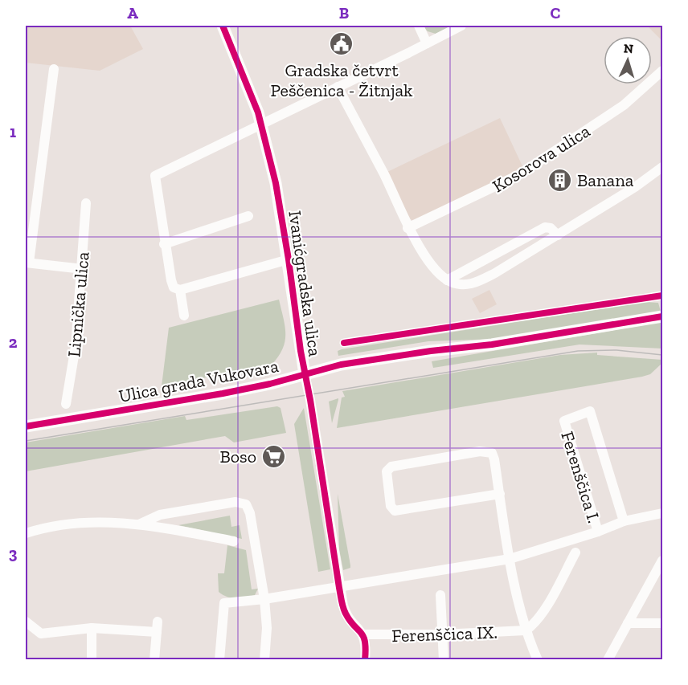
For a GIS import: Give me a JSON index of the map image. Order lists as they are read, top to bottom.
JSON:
{
  "streets": {
    "street": [
      "Kosorova ulica",
      "Ivanićgradska ulica",
      "Lipnička ulica",
      "Ulica grada Vukovara",
      "Ferenščica I.",
      "Ferenščica IX."
    ]
  },
  "crossings": [
    ["Ivanićgradska ulica", "Ulica grada Vukovara"],
    ["Ivanićgradska ulica", "Ferenščica I."],
    ["Ivanićgradska ulica", "Ferenščica IX."]
  ],
  "places": {
    "public building": ["Gradska četvrt Peščenica - Žitnjak"],
    "building": ["Banana"],
    "supermarket": ["Boso"]
  },
  "north": "top",
  "grid": {
    "columns": ["A", "B", "C"],
    "rows": ["1", "2", "3"]
  }
}
